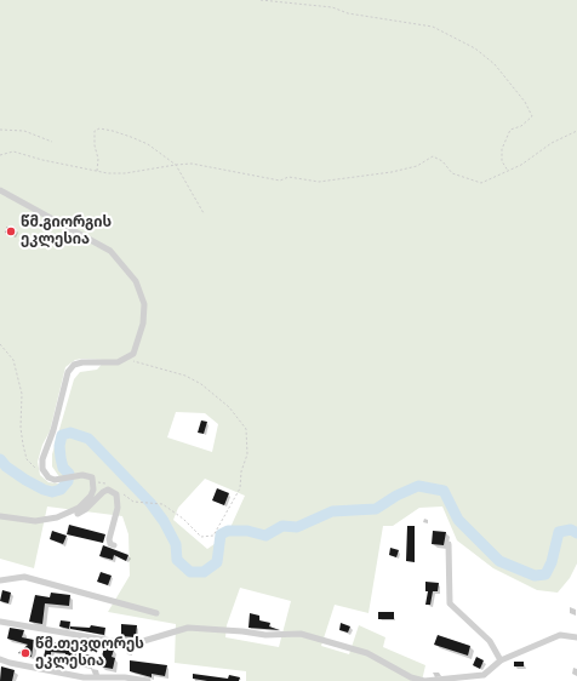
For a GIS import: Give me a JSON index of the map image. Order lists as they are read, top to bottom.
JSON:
{
  "places": ["წმ.გიორგის ეკლესია", "წმ.თევდორეს ეკლესია"]
}
